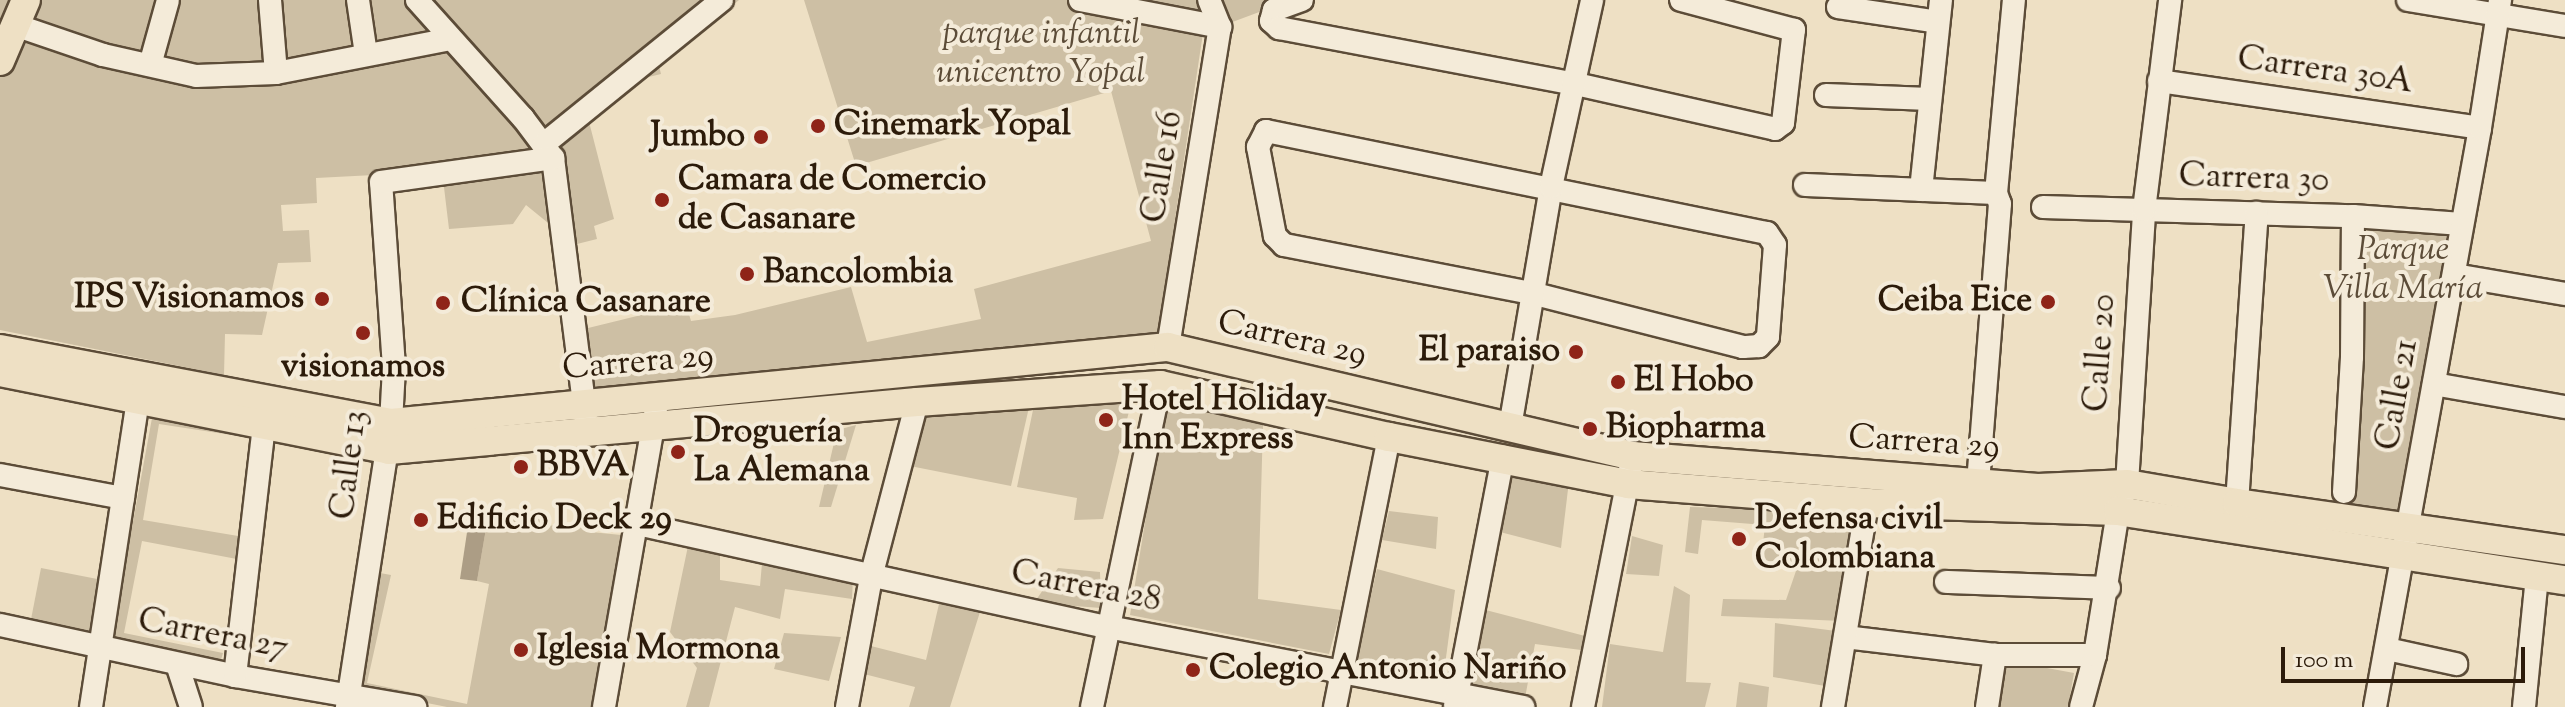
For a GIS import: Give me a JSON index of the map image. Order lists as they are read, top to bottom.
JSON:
{
  "streets": {
    "main road": ["Carrera 29"],
    "street": [
      "Carrera 30A",
      "Calle 16",
      "Carrera 30",
      "Calle 20",
      "Calle 21",
      "Calle 13",
      "Carrera 28",
      "Carrera 27"
    ]
  },
  "crossings": [
    ["Carrera 30A", "Calle 20"],
    ["Carrera 30A", "Calle 21"],
    ["Calle 16", "Carrera 29"],
    ["Carrera 30", "Calle 20"],
    ["Carrera 30", "Calle 21"],
    ["Carrera 29", "Calle 20"],
    ["Carrera 29", "Calle 21"],
    ["Carrera 29", "Calle 13"],
    ["Calle 13", "Carrera 27"]
  ],
  "parks": ["parque infantil unicentro Yopal", "Parque Villa María"],
  "places": [
    "Cinemark Yopal",
    "Jumbo",
    "Camara de Comercio de Casanare",
    "Bancolombia",
    "IPS Visionamos",
    "Ceiba Eice",
    "Clínica Casanare",
    "visionamos",
    "El paraiso",
    "El Hobo",
    "Hotel Holiday Inn Express",
    "Biopharma",
    "Droguería La Alemana",
    "BBVA",
    "Edificio Deck 29",
    "Defensa civil Colombiana",
    "Iglesia Mormona",
    "Colegio Antonio Nariño"
  ],
  "scale_bar": "100 m"
}
